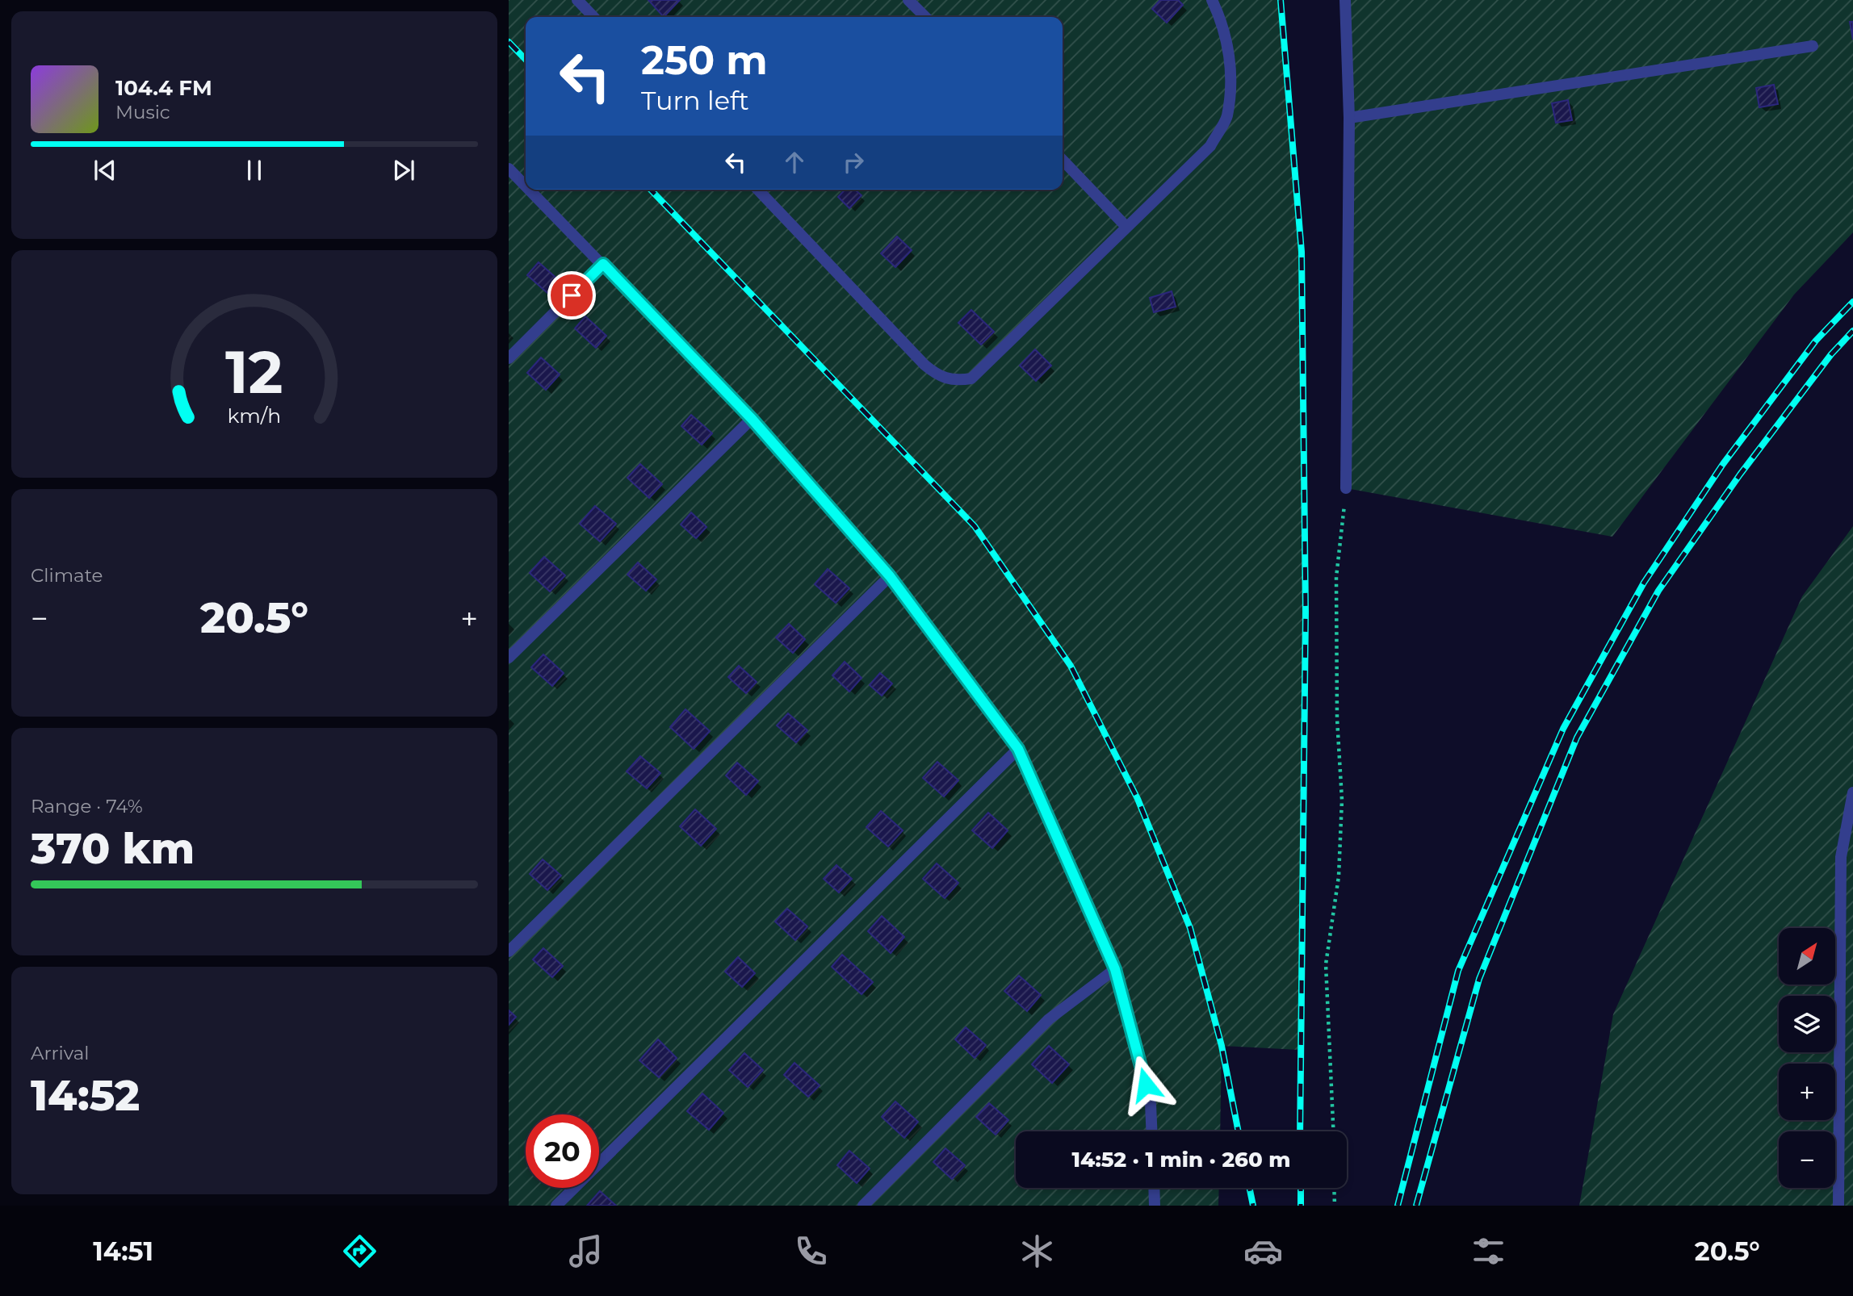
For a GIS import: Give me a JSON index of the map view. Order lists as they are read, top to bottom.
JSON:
{
  "north": "top right",
  "page": {
    "turn": ["250 m", "Turn left"],
    "song": ["104.4 FM", "Music"],
    "tile": [
      "Climate",
      ["Range · 74%", "370 km"],
      ["Arrival", "14:52"]
    ],
    "heat": ["−", "20.5°", "+"],
    "map_buttons": ["+", "−"],
    "limit": "20",
    "trip": "14:52 · 1 min · 260 m",
    "tabs": ["14:51", "20.5°"],
    "gauge": ["12", "km/h"]
  }
}
